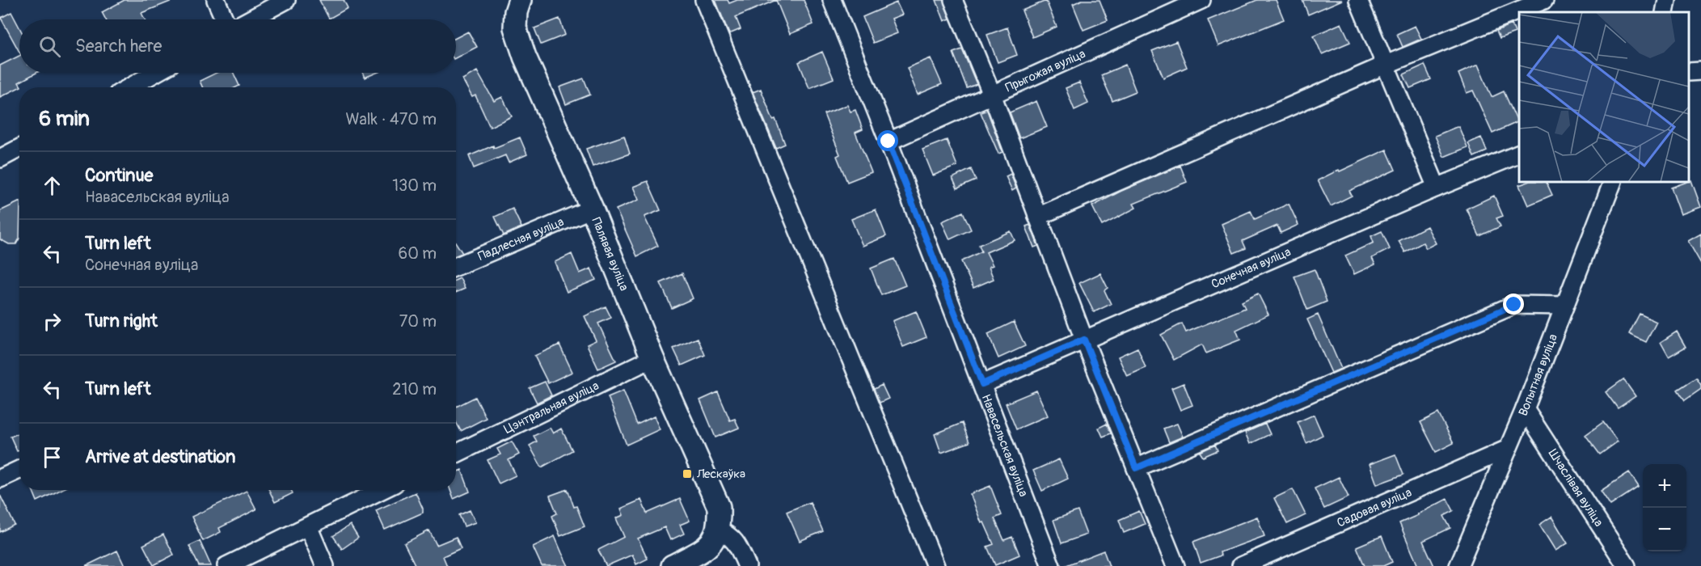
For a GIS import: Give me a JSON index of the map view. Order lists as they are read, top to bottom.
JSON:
{
  "streets": {
    "main road": ["Палявая вуліца"],
    "street": [
      "Прыгожая вуліца",
      "Падлесная вуліца",
      "Сонечная вуліца",
      "Вопытная вуліца",
      "Цэнтральная вуліца",
      "Навасельская вуліца",
      "Шчаслівая вуліца",
      "Садовая вуліца"
    ]
  },
  "crossings": [
    ["Прыгожая вуліца", "Навасельская вуліца"],
    ["Падлесная вуліца", "Палявая вуліца"],
    ["Палявая вуліца", "Цэнтральная вуліца"],
    ["Сонечная вуліца", "Навасельская вуліца"],
    ["Вопытная вуліца", "Шчаслівая вуліца"],
    ["Вопытная вуліца", "Садовая вуліца"]
  ],
  "places": {
    "transit": ["Лескаўка"]
  },
  "page": {
    "search": "Search here",
    "heading": ["6 min", "Walk · 470 m"],
    "list": [
      ["Continue", "Навасельская вуліца", "130 m"],
      ["Turn left", "Сонечная вуліца", "60 m"],
      ["Turn right", "70 m"],
      ["Turn left", "210 m"],
      "Arrive at destination"
    ],
    "map_buttons": ["+", "−"]
  }
}
